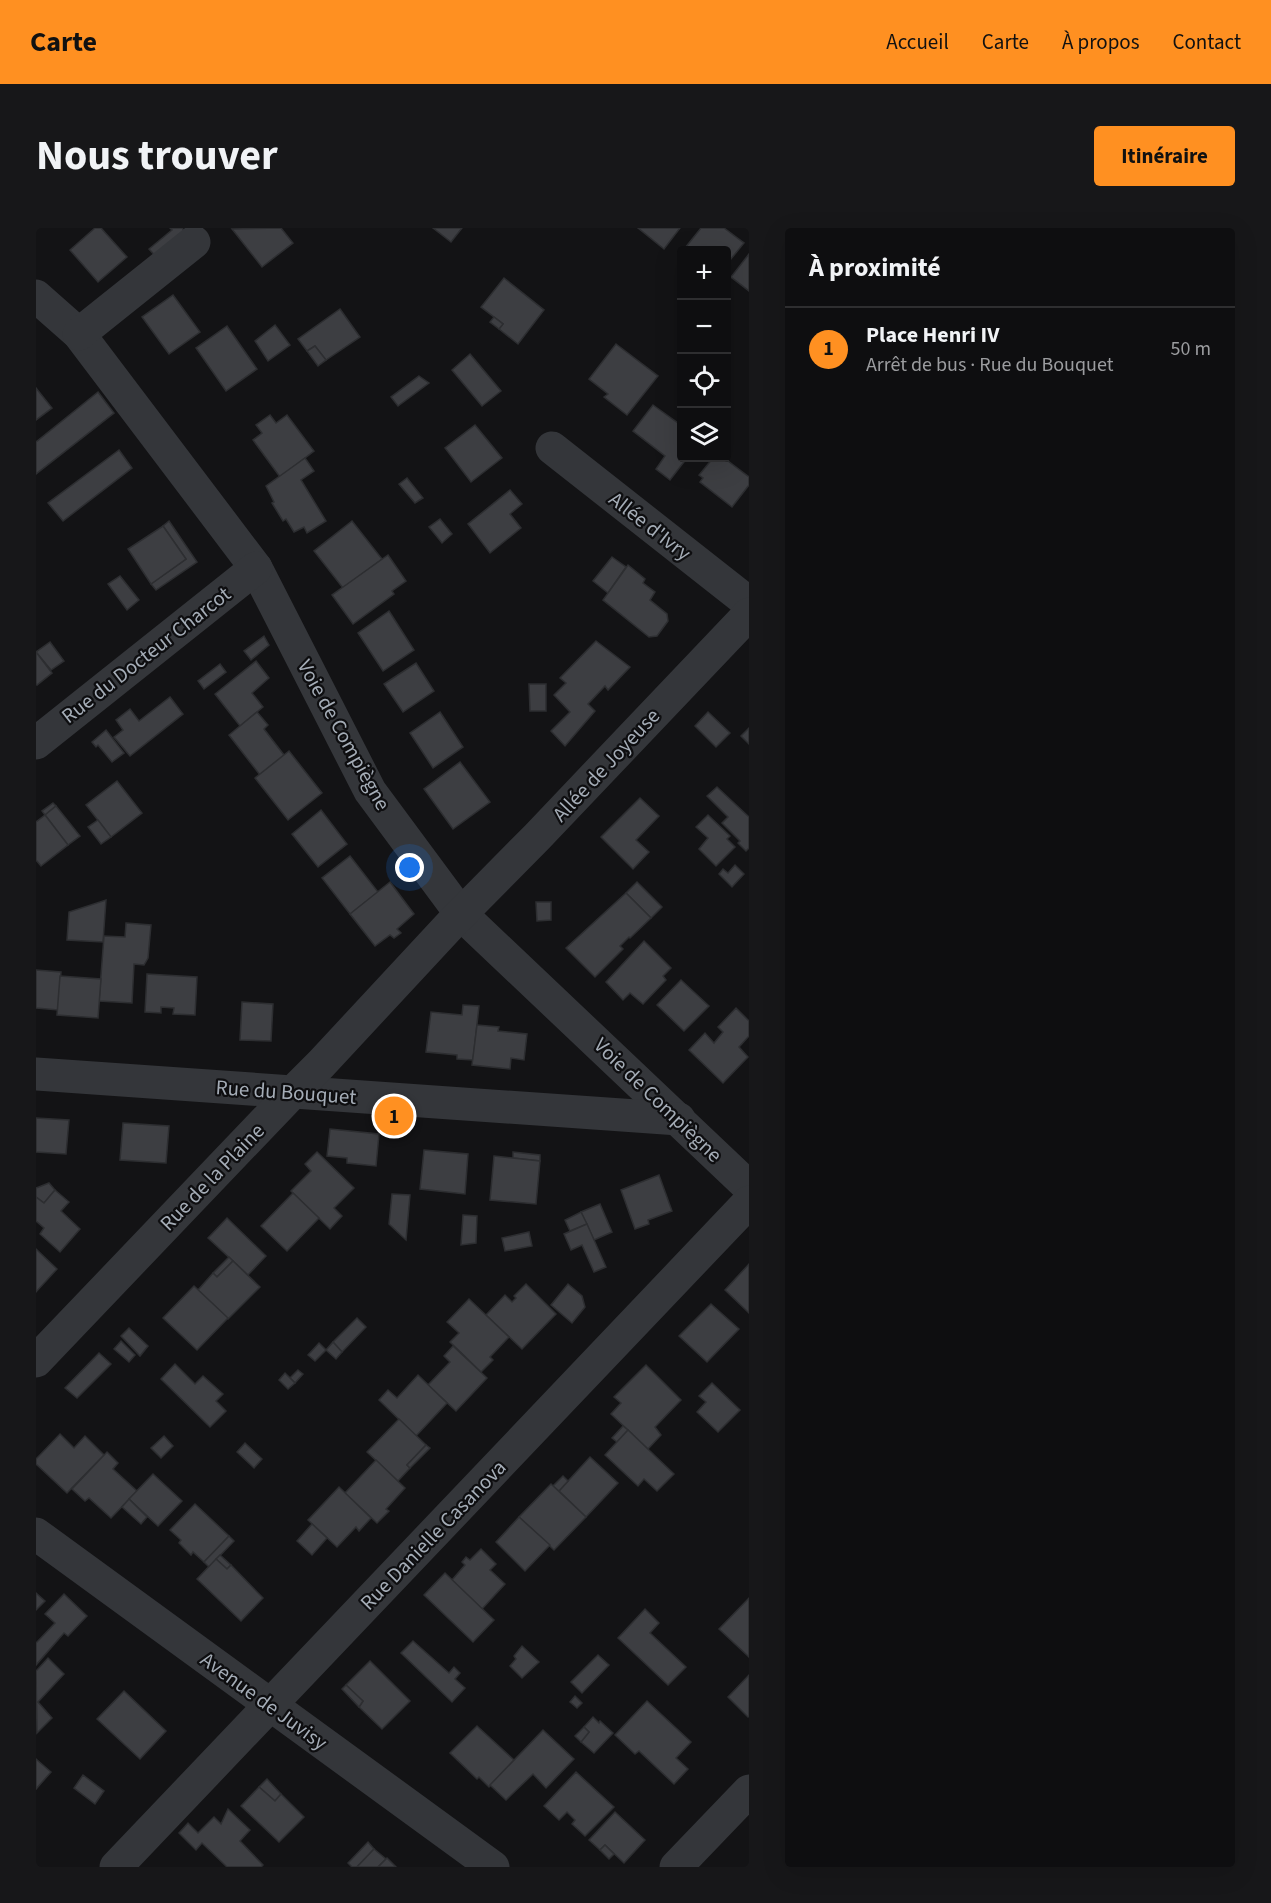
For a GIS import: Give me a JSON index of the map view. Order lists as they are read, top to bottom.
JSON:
{
  "streets": {
    "street": [
      "Allée d'Ivry",
      "Rue du Docteur Charcot",
      "Voie de Compiègne",
      "Allée de Joyeuse",
      "Rue du Bouquet",
      "Rue de la Plaine",
      "Rue Danielle Casanova",
      "Avenue de Juvisy"
    ]
  },
  "crossings": [
    ["Rue du Docteur Charcot", "Voie de Compiègne"],
    ["Voie de Compiègne", "Allée de Joyeuse"],
    ["Voie de Compiègne", "Rue du Bouquet"],
    ["Voie de Compiègne", "Rue de la Plaine"],
    ["Allée de Joyeuse", "Rue de la Plaine"],
    ["Rue du Bouquet", "Rue de la Plaine"],
    ["Rue Danielle Casanova", "Avenue de Juvisy"]
  ],
  "page": {
    "header": "Carte",
    "nav": [
      "Accueil",
      "Carte",
      "À propos",
      "Contact"
    ],
    "title": "Nous trouver",
    "buttons": "Itinéraire",
    "heading": "À proximité",
    "map_buttons": ["+", "−"],
    "list": [
      {
        "mark": "1",
        "name": "Place Henri IV",
        "note": "Arrêt de bus · Rue du Bouquet",
        "value": "50 m"
      }
    ],
    "pins": "1"
  }
}
